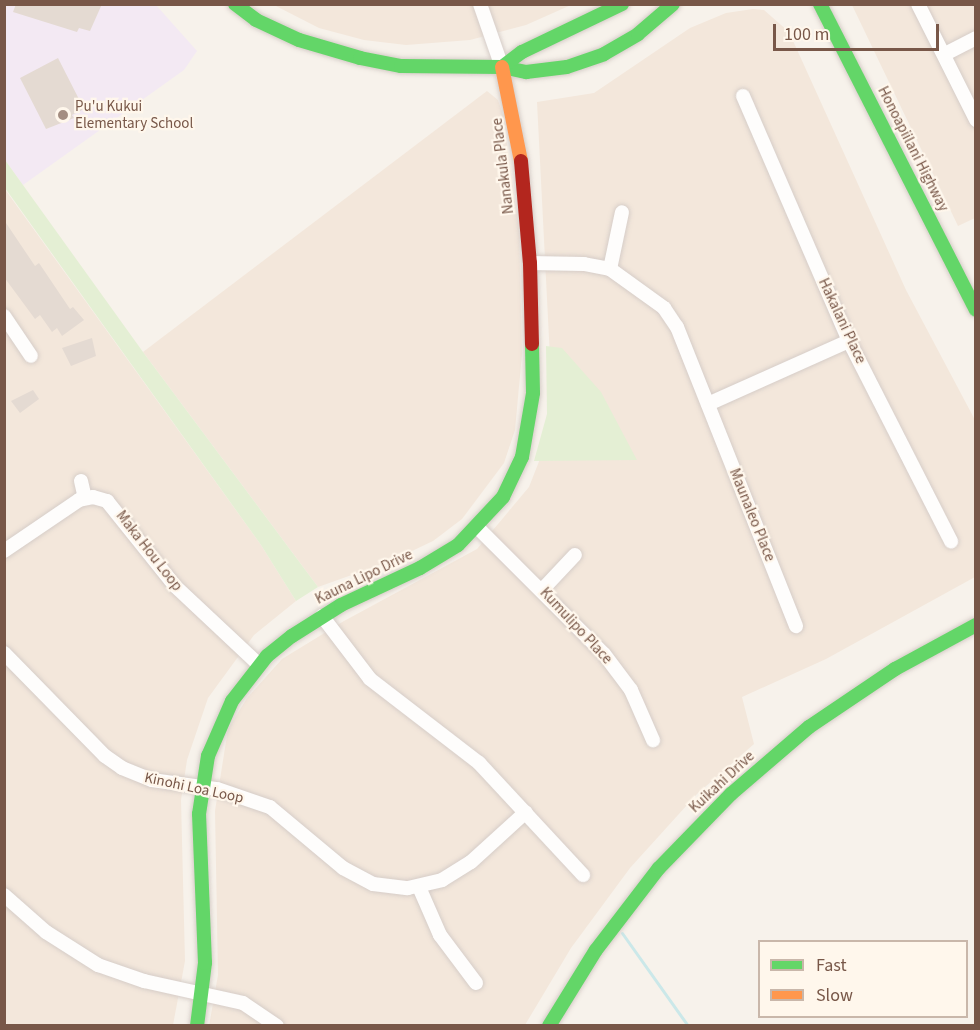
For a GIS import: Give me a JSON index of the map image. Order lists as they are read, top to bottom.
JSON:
{
  "streets": {
    "street": [
      "Honoapiilani Highway",
      "Nanakula Place",
      "Hakalani Place",
      "Maunaleo Place",
      "Maka Hou Loop",
      "Kauna Lipo Drive",
      "Kumulipo Place",
      "Kuikahi Drive",
      "Kinohi Loa Loop"
    ]
  },
  "crossings": [
    ["Nanakula Place", "Kauna Lipo Drive"],
    ["Maka Hou Loop", "Kauna Lipo Drive"],
    ["Kauna Lipo Drive", "Kumulipo Place"],
    ["Kauna Lipo Drive", "Kinohi Loa Loop"]
  ],
  "places": ["Pu'u Kukui Elementary School"],
  "legend": ["Fast", "Slow"],
  "scale_bar": "100 m"
}
